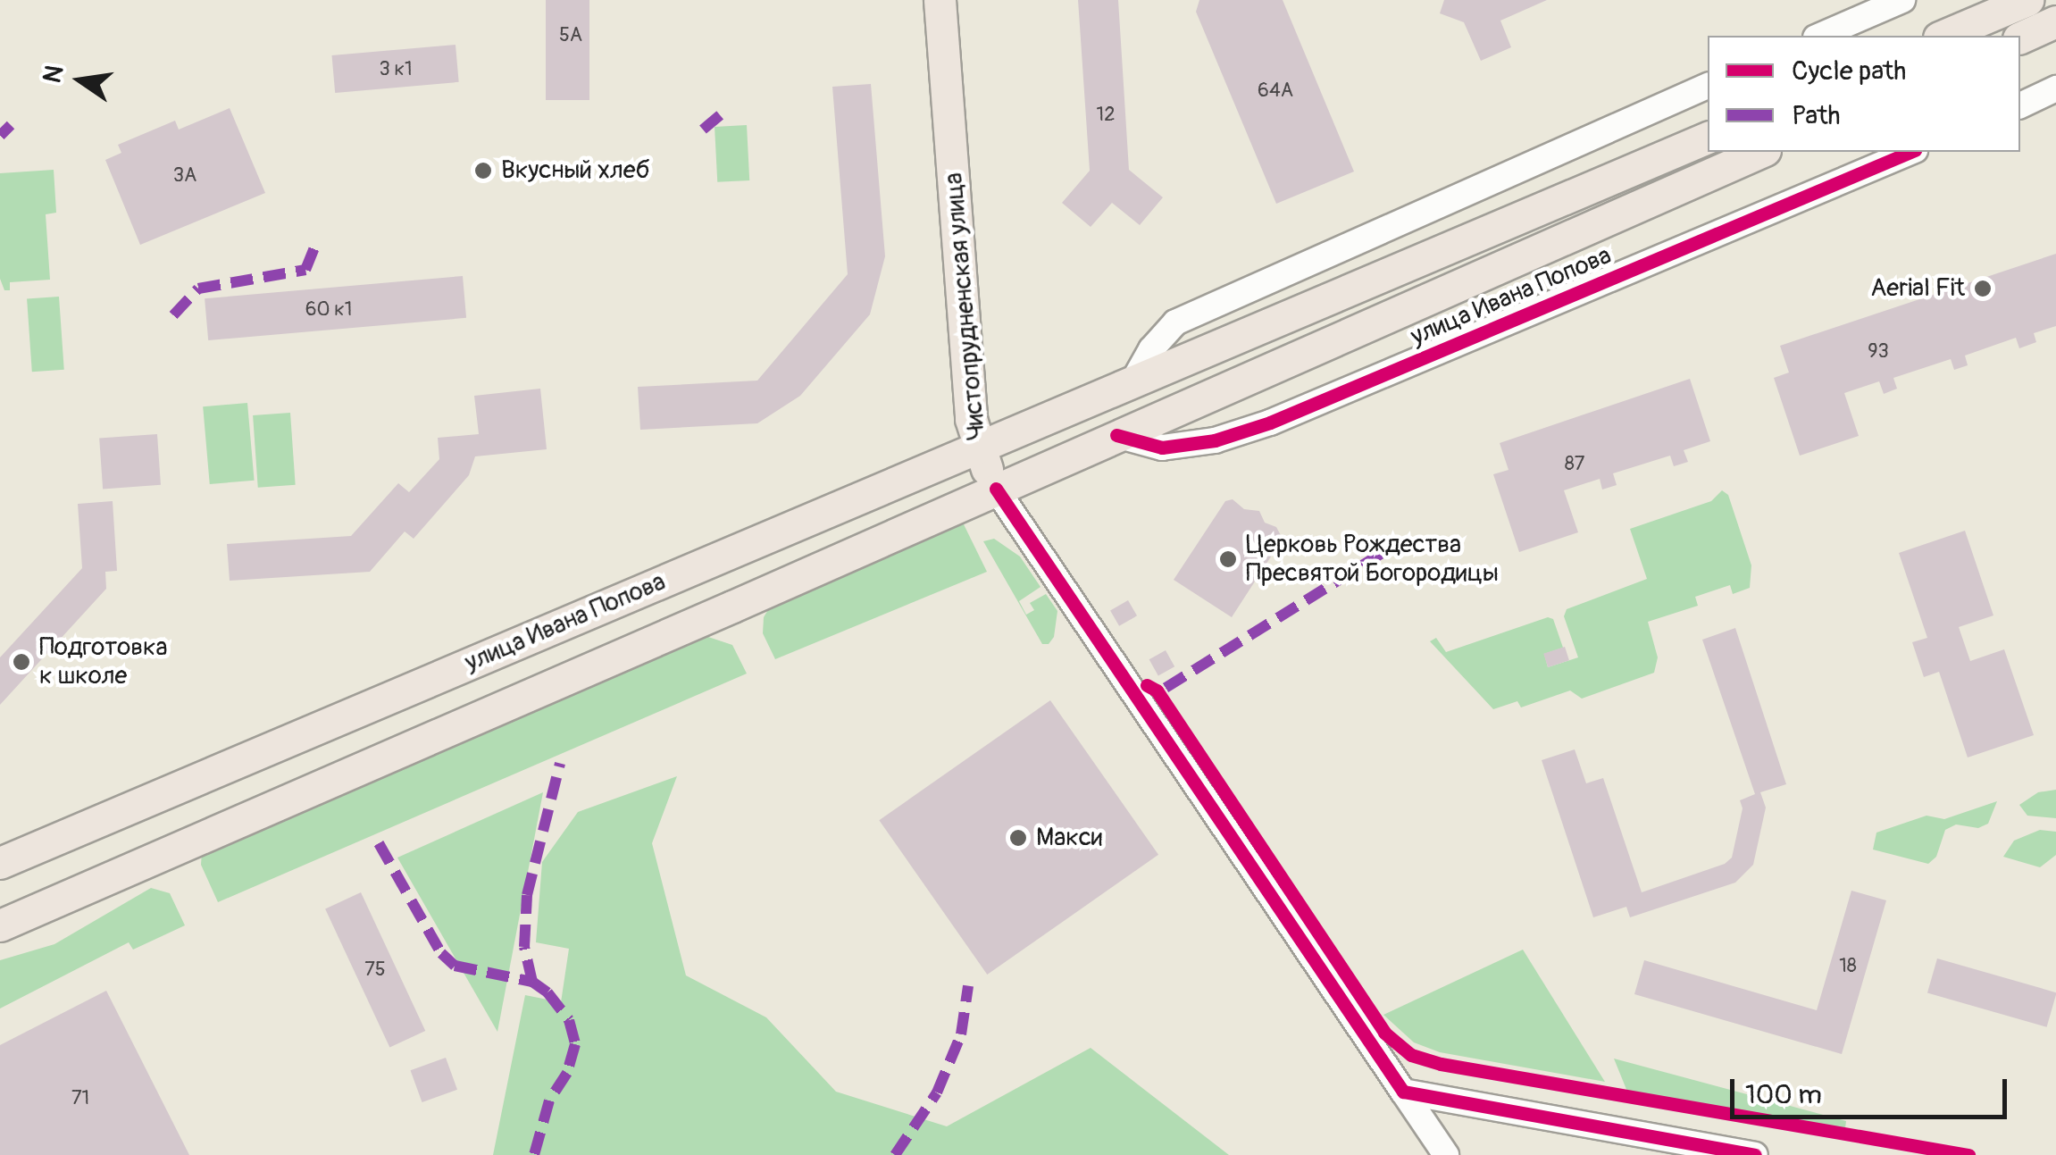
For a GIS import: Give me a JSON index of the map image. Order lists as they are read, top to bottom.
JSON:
{
  "streets": {
    "main road": ["улица Ивана Попова", "Чистопрудненская улица"]
  },
  "crossings": [
    ["улица Ивана Попова", "Чистопрудненская улица"]
  ],
  "places": [
    "Вкусный хлеб",
    "Aerial Fit",
    "Церковь Рождества Пресвятой Богородицы",
    "Подготовка к школе",
    "Макси"
  ],
  "house_numbers": [
    "5А",
    "3 к1",
    "64А",
    "12",
    "3А",
    "60 к1",
    "93",
    "87",
    "18",
    "75",
    "71"
  ],
  "legend": ["Cycle path", "Path"],
  "scale_bar": "100 m",
  "north": "left"
}
